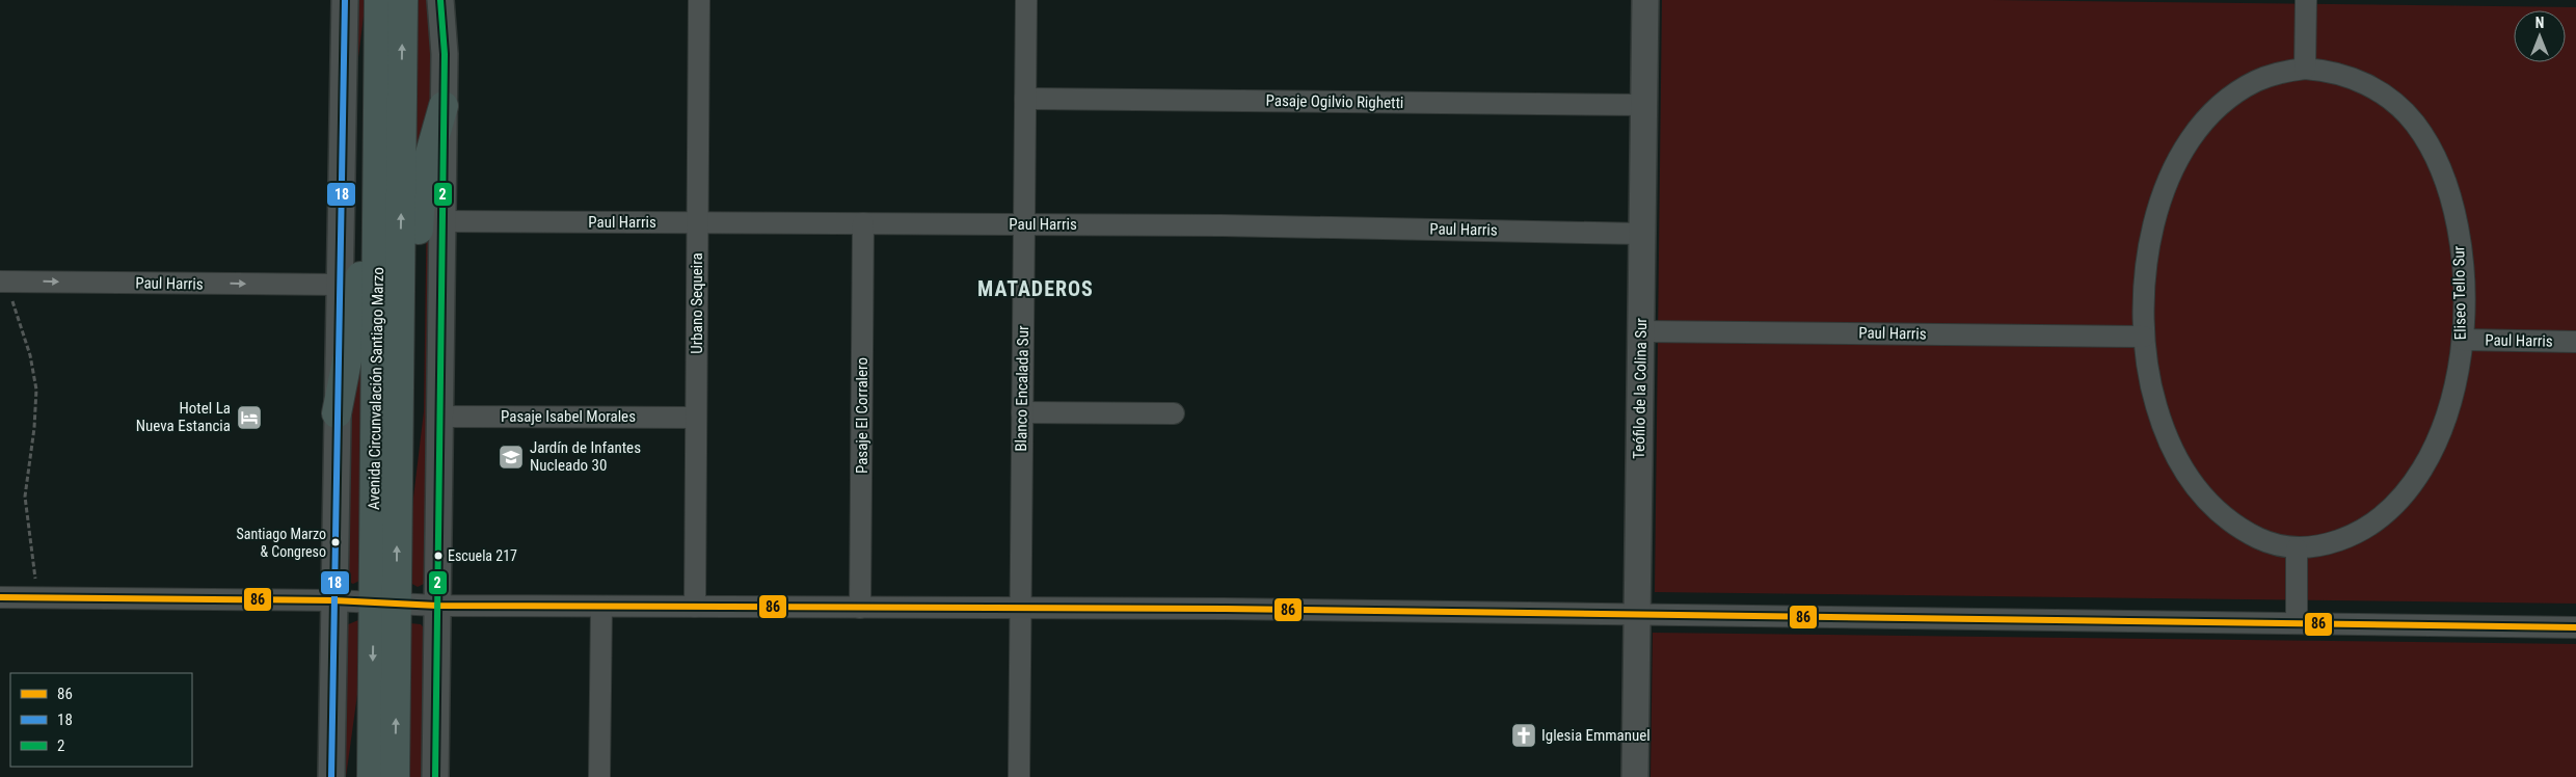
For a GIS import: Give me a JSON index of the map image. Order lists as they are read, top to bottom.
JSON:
{
  "streets": {
    "highway": ["Avenida Circunvalación Santiago Marzo"],
    "street": [
      "Pasaje Ogilvio Righetti",
      "Paul Harris",
      "Eliseo Tello Sur",
      "Urbano Sequeira",
      "Blanco Encalada Sur",
      "Teófilo de la Colina Sur",
      "Pasaje El Corralero",
      "Pasaje Isabel Morales"
    ]
  },
  "crossings": [
    ["Pasaje Ogilvio Righetti", "Blanco Encalada Sur"],
    ["Pasaje Ogilvio Righetti", "Teófilo de la Colina Sur"],
    ["Paul Harris", "Eliseo Tello Sur"],
    ["Paul Harris", "Urbano Sequeira"],
    ["Paul Harris", "Blanco Encalada Sur"],
    ["Paul Harris", "Teófilo de la Colina Sur"],
    ["Paul Harris", "Pasaje El Corralero"],
    ["Urbano Sequeira", "Pasaje Isabel Morales"]
  ],
  "districts": ["MATADEROS"],
  "places": {
    "hotel": ["Hotel La Nueva Estancia"],
    "school or university": ["Jardín de Infantes Nucleado 30"],
    "other": ["Santiago Marzo & Congreso", "Escuela 217"],
    "church": ["Iglesia Emmanuel"]
  },
  "lines": ["transit line 18", "transit line 2", "transit line 86"],
  "legend": ["86", "18", "2"],
  "north": "top"
}
